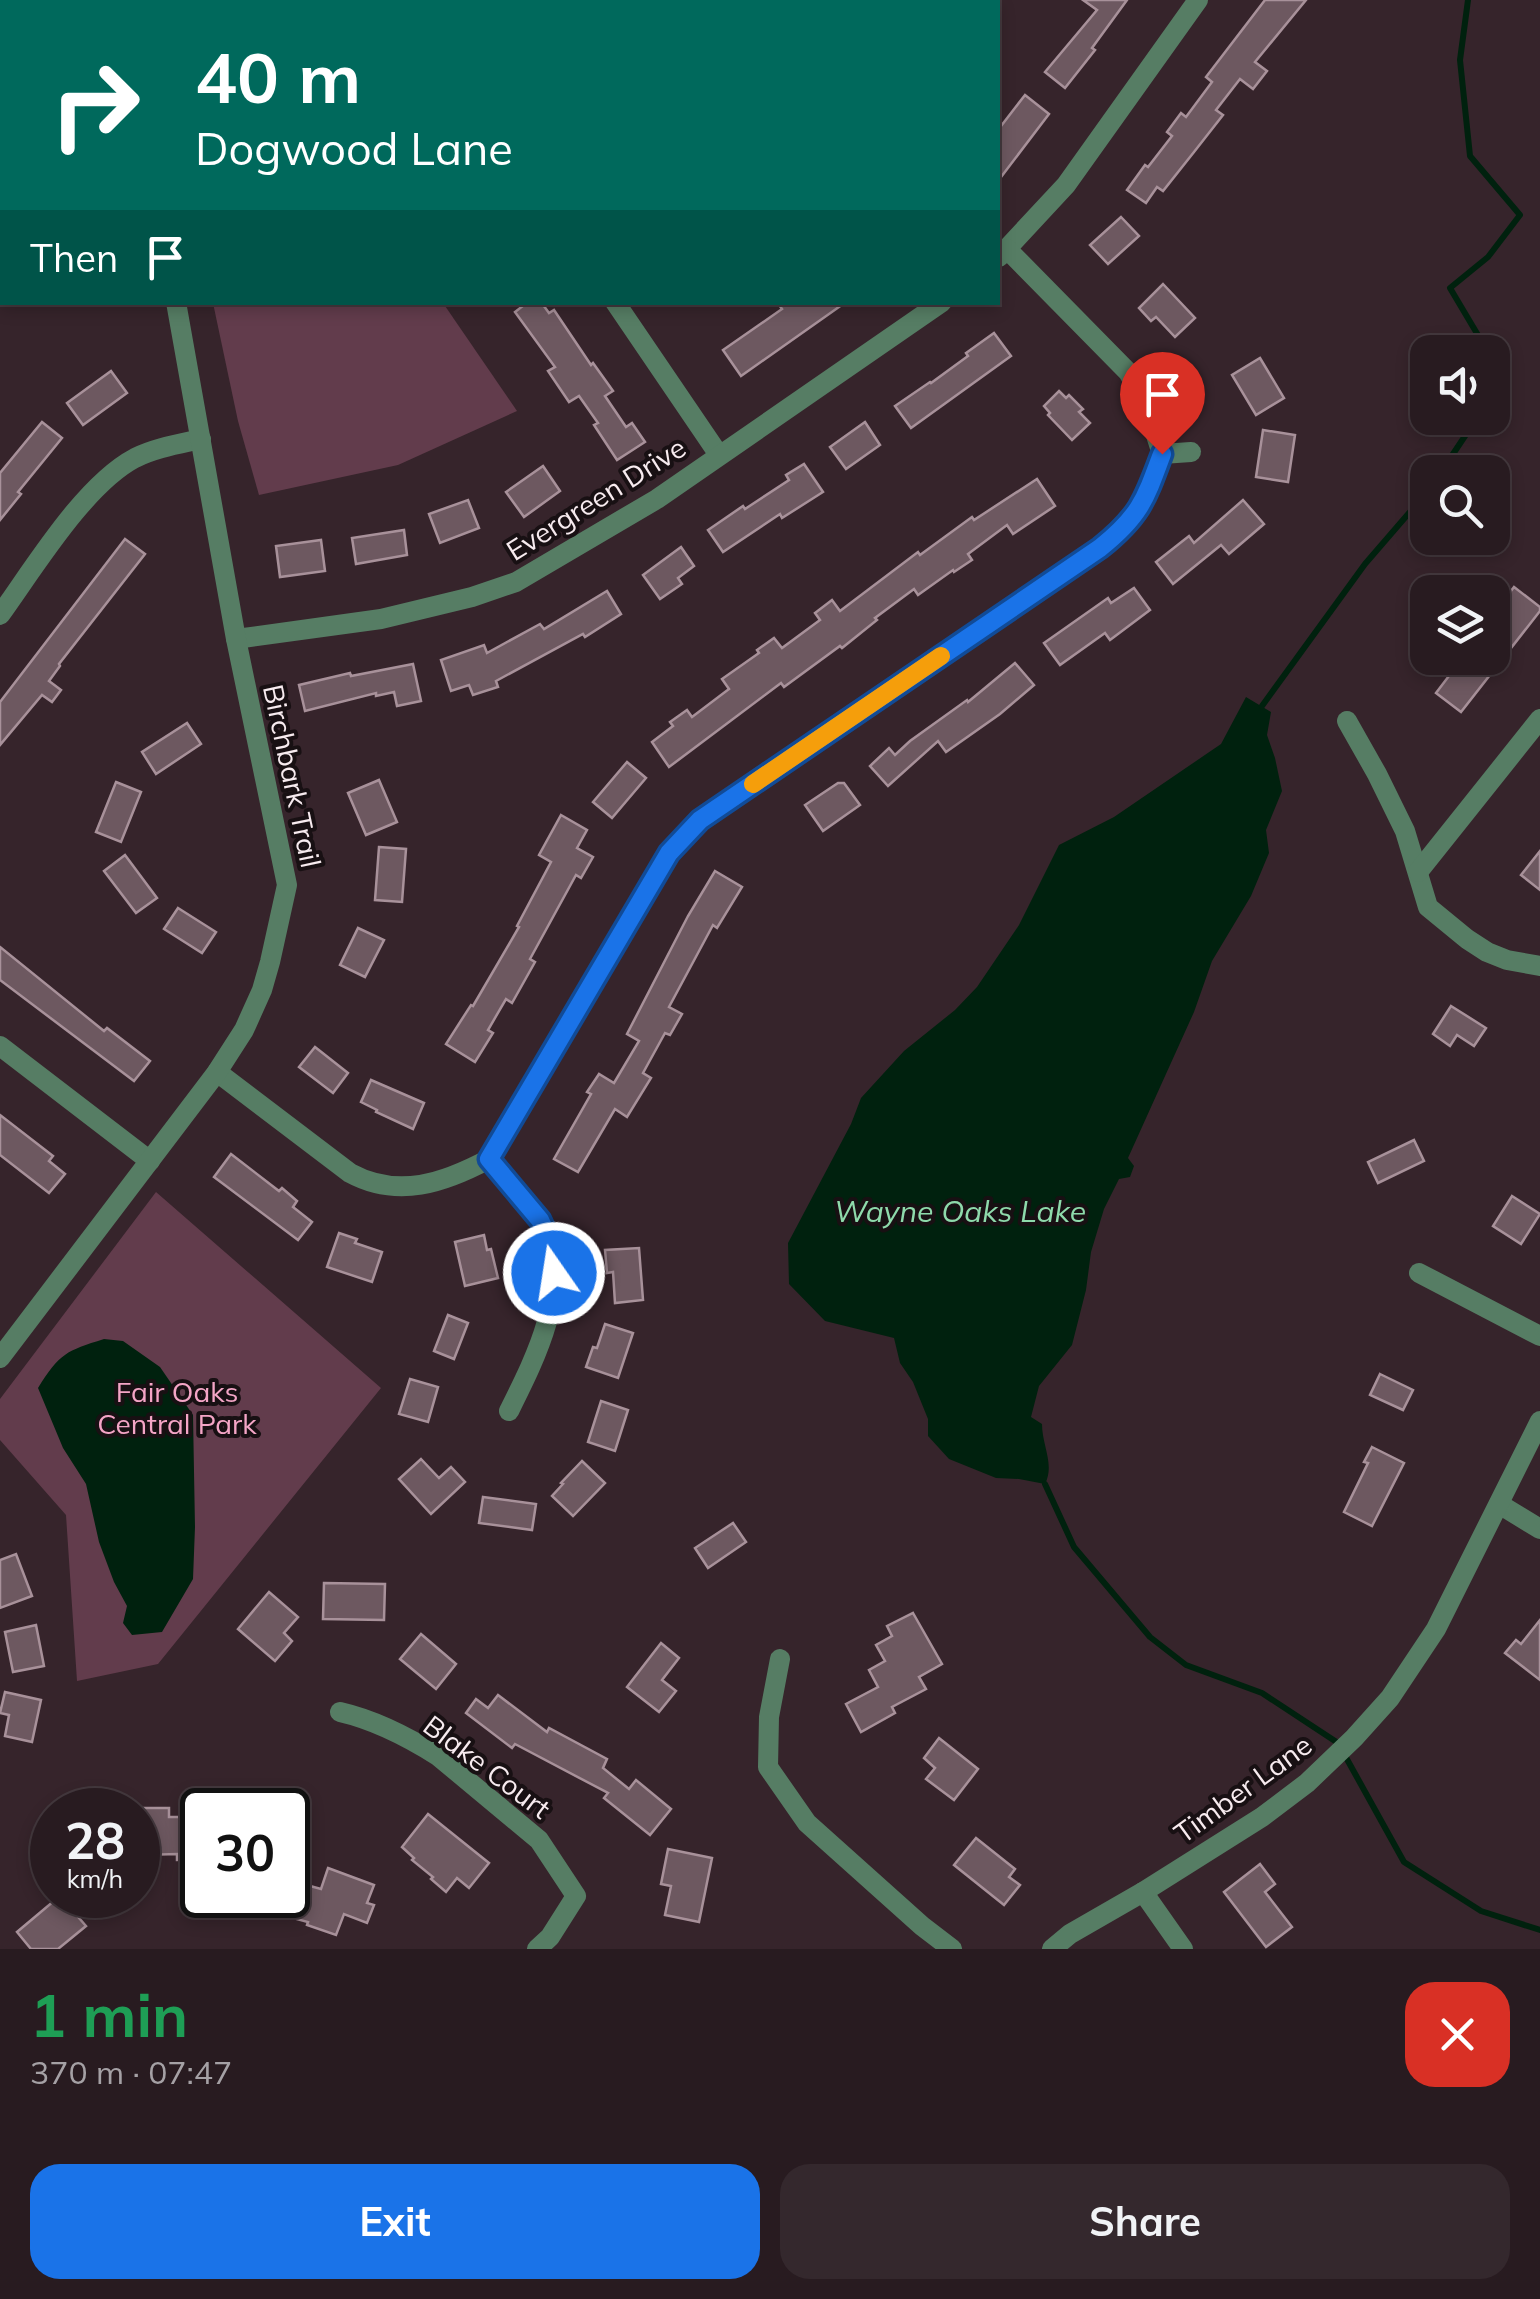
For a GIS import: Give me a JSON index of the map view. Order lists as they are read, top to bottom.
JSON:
{
  "streets": {
    "street": [
      "Evergreen Drive",
      "Birchbark Trail",
      "Blake Court",
      "Timber Lane"
    ]
  },
  "crossings": [
    ["Evergreen Drive", "Birchbark Trail"]
  ],
  "water": ["Wayne Oaks Lake"],
  "parks": ["Fair Oaks Central Park"],
  "page": {
    "turn": ["40 m", "Dogwood Lane"],
    "then": "Then",
    "speed": "28 km/h",
    "limit": "30",
    "heading": ["1 min", "370 m · 07:47"],
    "buttons": ["Exit", "Share"]
  }
}
